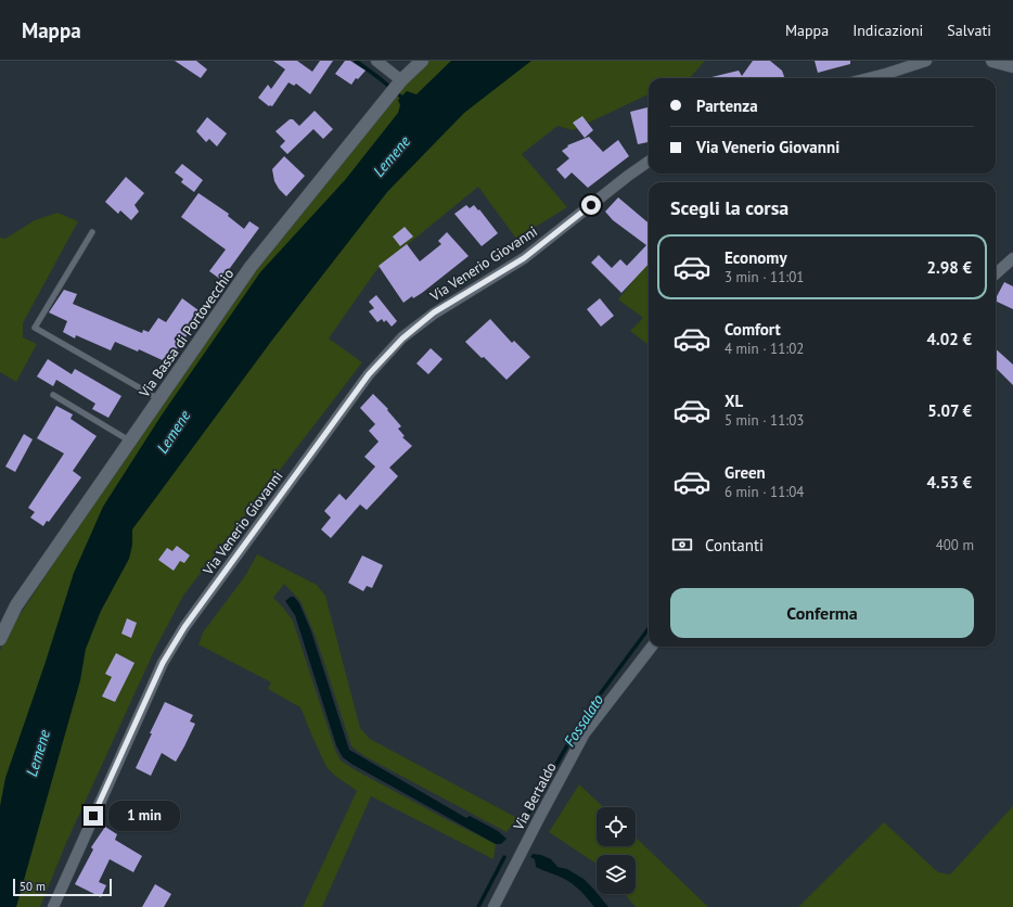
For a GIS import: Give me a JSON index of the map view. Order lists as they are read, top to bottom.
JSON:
{
  "streets": {
    "street": ["Via Venerio Giovanni", "Via Bassa di Portovecchio", "Via Bertaldo"]
  },
  "water": ["Lemene", "Fossalato"],
  "scale_bar": "50 m",
  "page": {
    "header": "Mappa",
    "nav": ["Mappa", "Indicazioni", "Salvati"],
    "banner": ["Partenza", "Via Venerio Giovanni"],
    "heading": "Scegli la corsa",
    "list": [
      {
        "name": "Economy",
        "note": "3 min · 11:01",
        "value": "2.98 €"
      },
      {
        "name": "Comfort",
        "note": "4 min · 11:02",
        "value": "4.02 €"
      },
      {
        "name": "XL",
        "note": "5 min · 11:03",
        "value": "5.07 €"
      },
      {
        "name": "Green",
        "note": "6 min · 11:04",
        "value": "4.53 €"
      }
    ],
    "pay": ["Contanti", "400 m"],
    "buttons": "Conferma",
    "bubble": "1 min",
    "scale": "50 m"
  }
}
